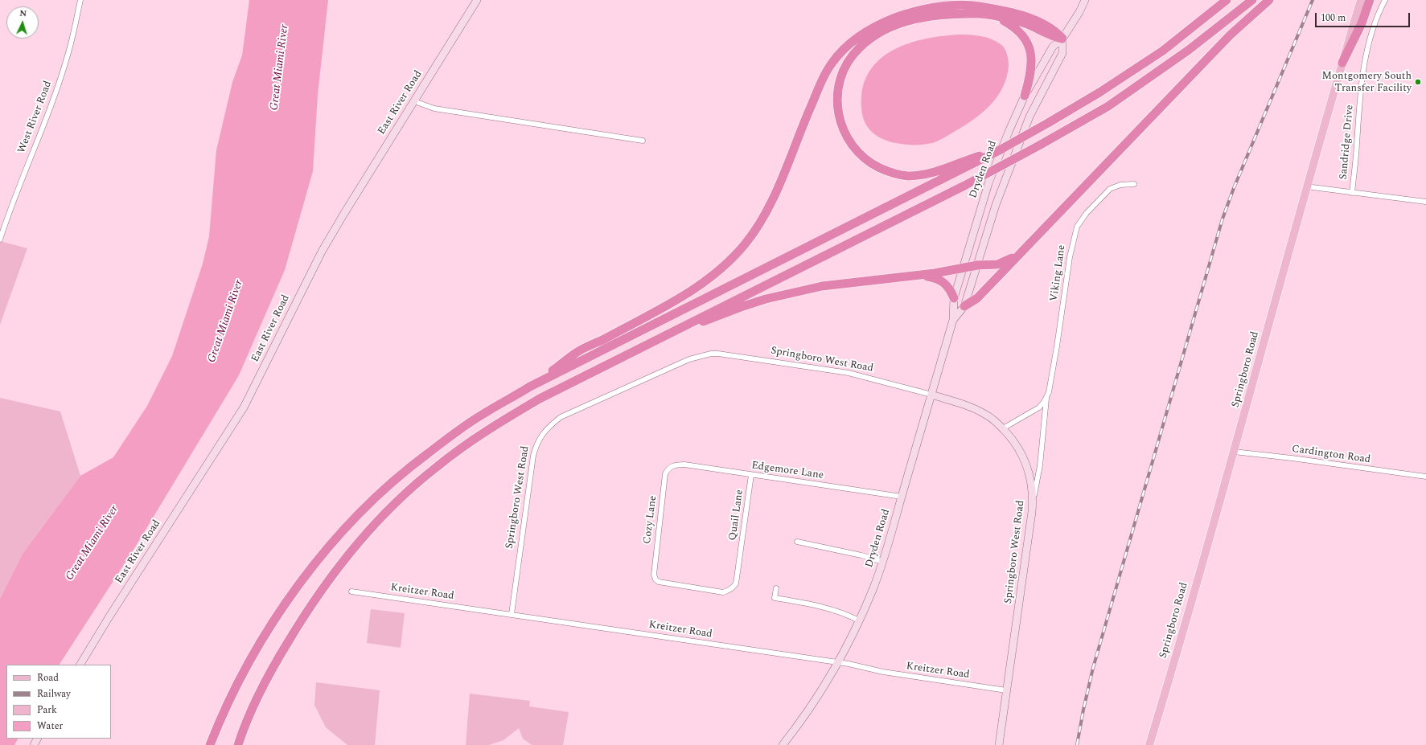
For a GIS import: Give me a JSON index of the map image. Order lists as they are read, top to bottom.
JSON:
{
  "streets": {
    "main road": ["Springboro Road"],
    "street": [
      "East River Road",
      "West River Road",
      "Sandridge Drive",
      "Dryden Road",
      "Viking Lane",
      "Springboro West Road",
      "Cardington Road",
      "Edgemore Lane",
      "Quail Lane",
      "Cozy Lane",
      "Kreitzer Road"
    ]
  },
  "crossings": [
    ["Dryden Road", "Springboro West Road"],
    ["Dryden Road", "Edgemore Lane"],
    ["Dryden Road", "Kreitzer Road"],
    ["Viking Lane", "Springboro West Road"],
    ["Springboro West Road", "Kreitzer Road"],
    ["Springboro Road", "Cardington Road"],
    ["Edgemore Lane", "Quail Lane"],
    ["Edgemore Lane", "Cozy Lane"],
    ["Quail Lane", "Cozy Lane"]
  ],
  "water": ["Great Miami River"],
  "places": ["Montgomery South Transfer Facility"],
  "legend": [
    "Road",
    "Railway",
    "Park",
    "Water"
  ],
  "scale_bar": "100 m",
  "north": "top"
}
